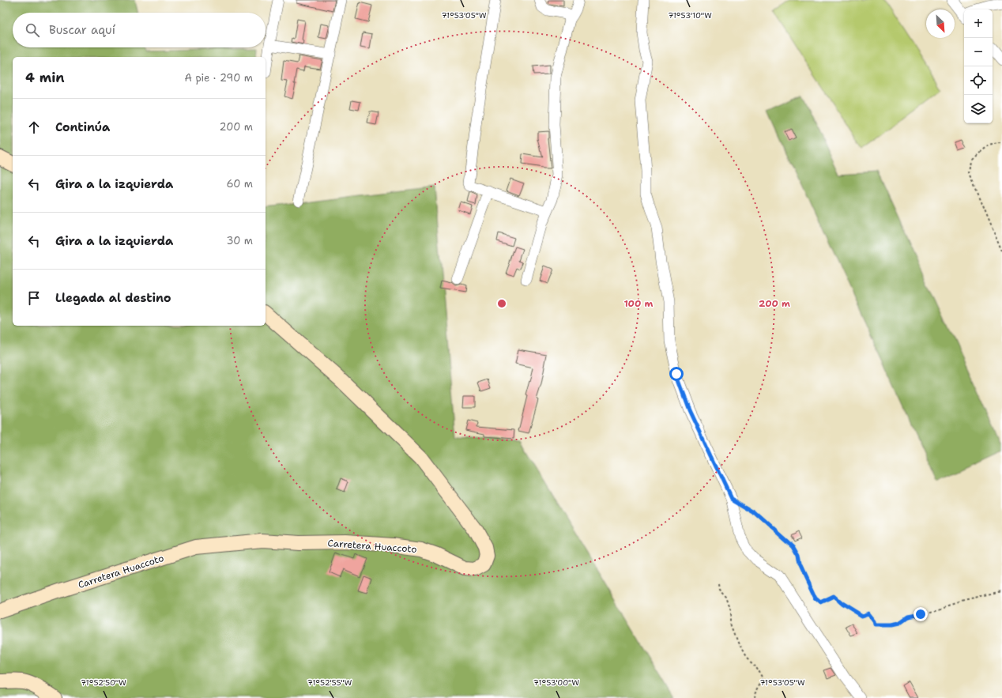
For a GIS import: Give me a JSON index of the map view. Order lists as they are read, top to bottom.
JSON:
{
  "streets": {
    "street": ["Carretera Huaccoto"]
  },
  "north": "bottom right",
  "page": {
    "map_buttons": ["+", "−"],
    "search": "Buscar aquí",
    "heading": ["4 min", "A pie · 290 m"],
    "list": [
      ["Continúa", "200 m"],
      ["Gira a la izquierda", "60 m"],
      ["Gira a la izquierda", "30 m"],
      "Llegada al destino"
    ]
  },
  "coordinates": [
    "71°53'05\"W",
    "71°53'10\"W",
    "71°52'50\"W",
    "71°52'55\"W",
    "71°53'00\"W"
  ],
  "rings": ["100 m", "200 m"]
}
